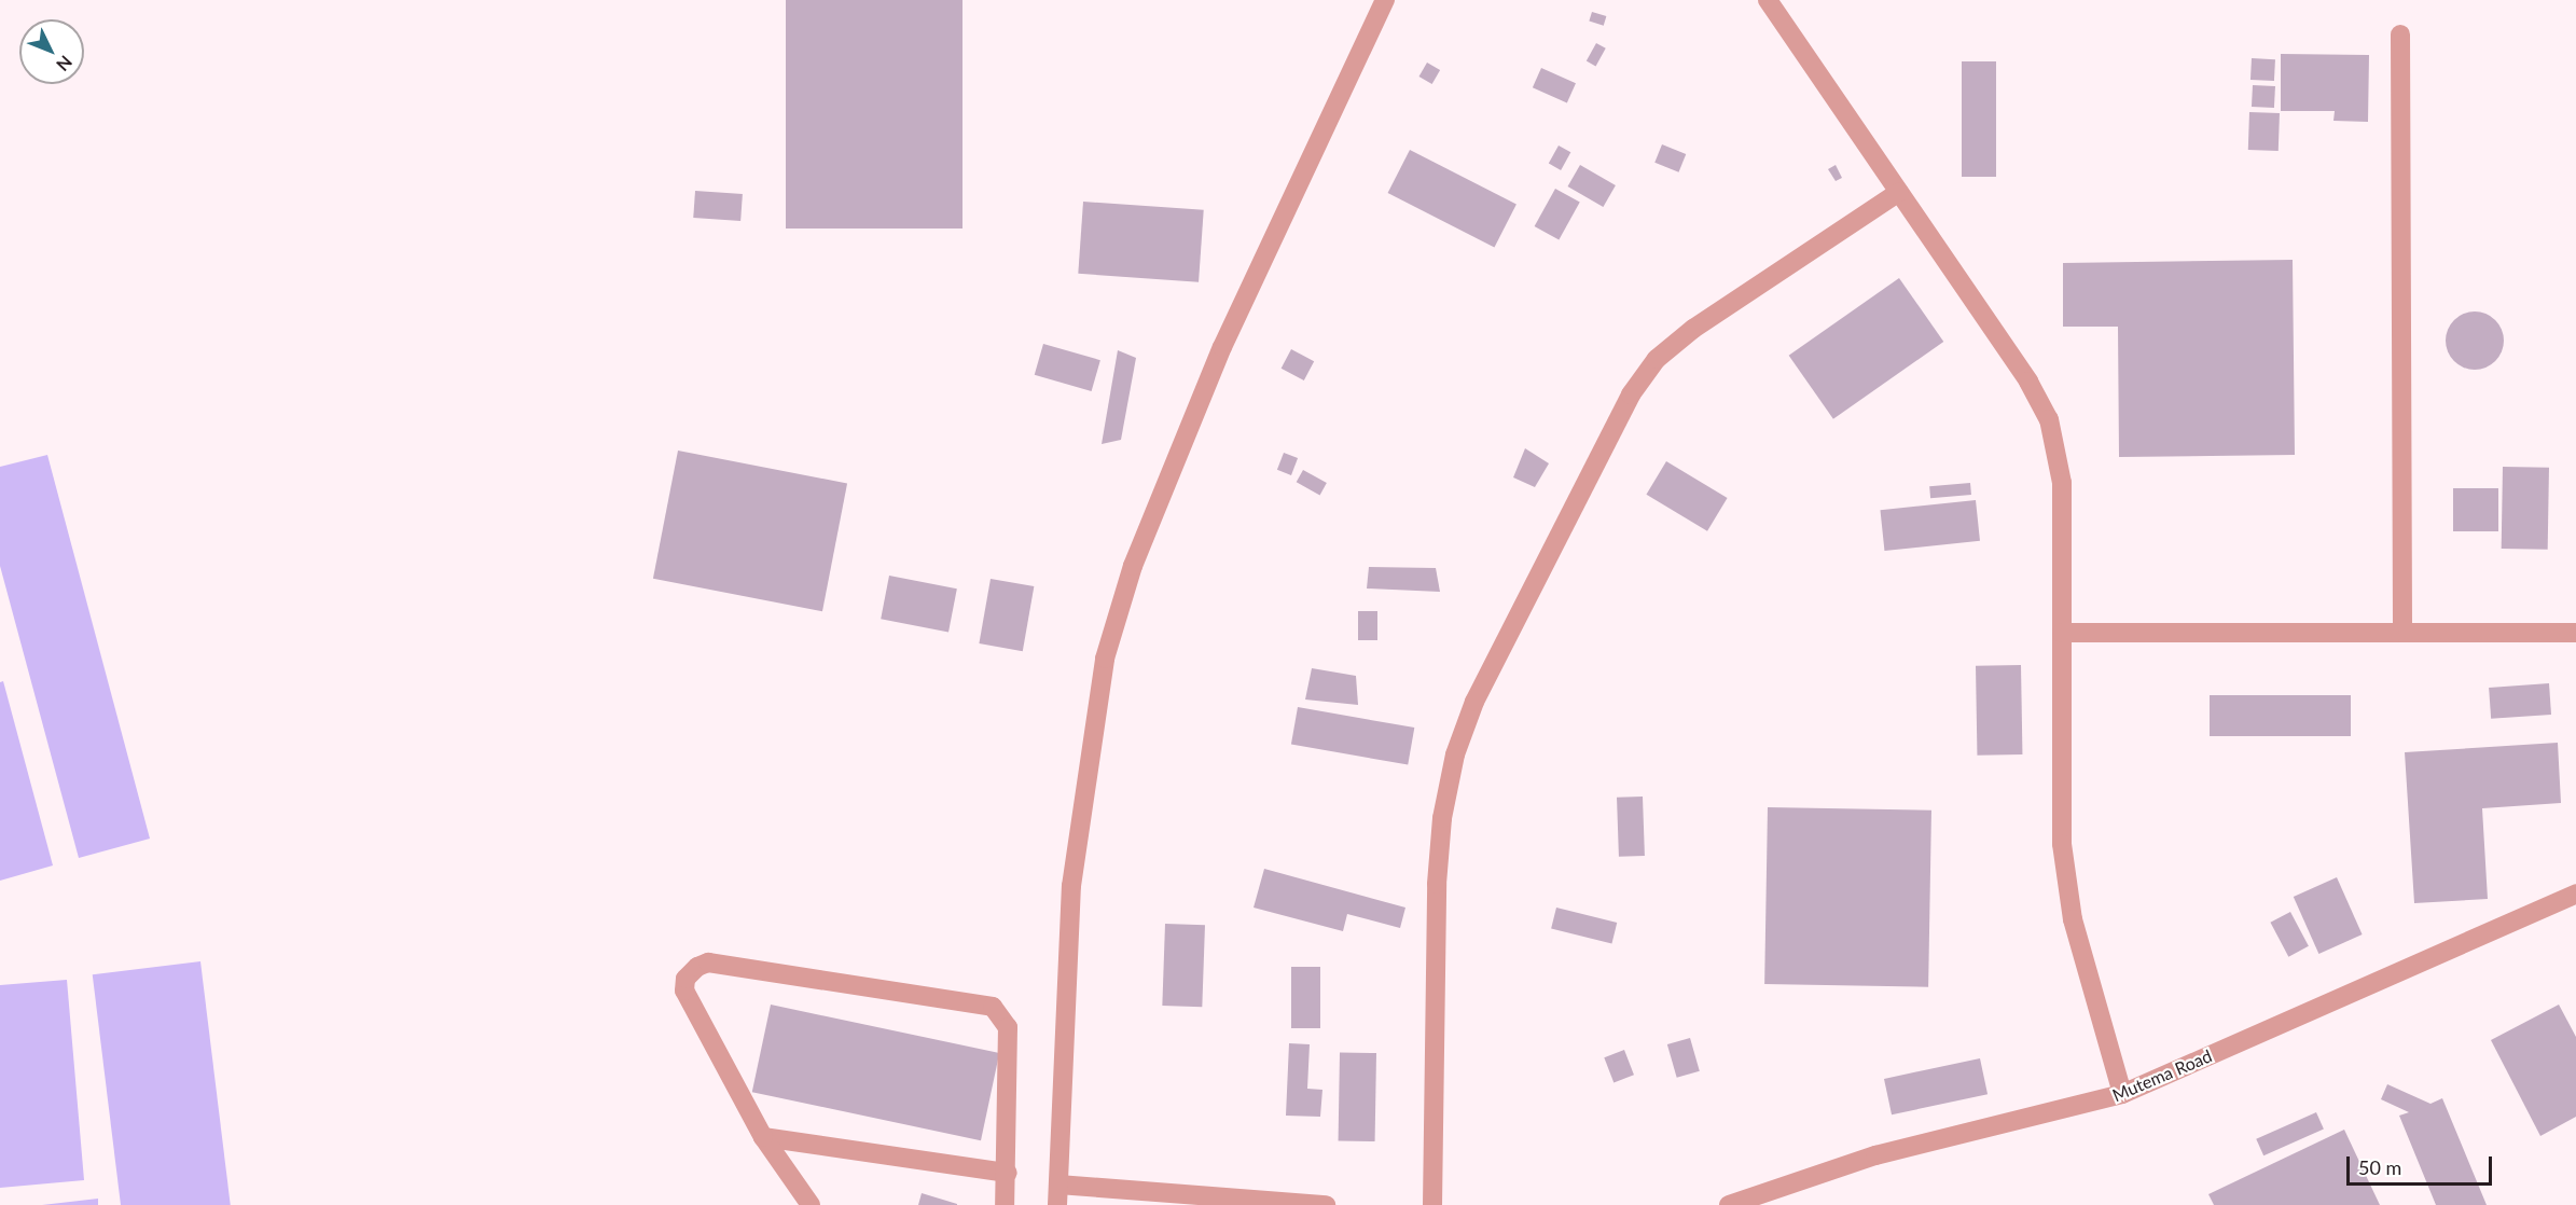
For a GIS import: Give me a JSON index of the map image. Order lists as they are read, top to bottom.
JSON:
{
  "streets": {
    "street": ["Mutema Road"]
  },
  "scale_bar": "50 m",
  "north": "bottom right"
}
